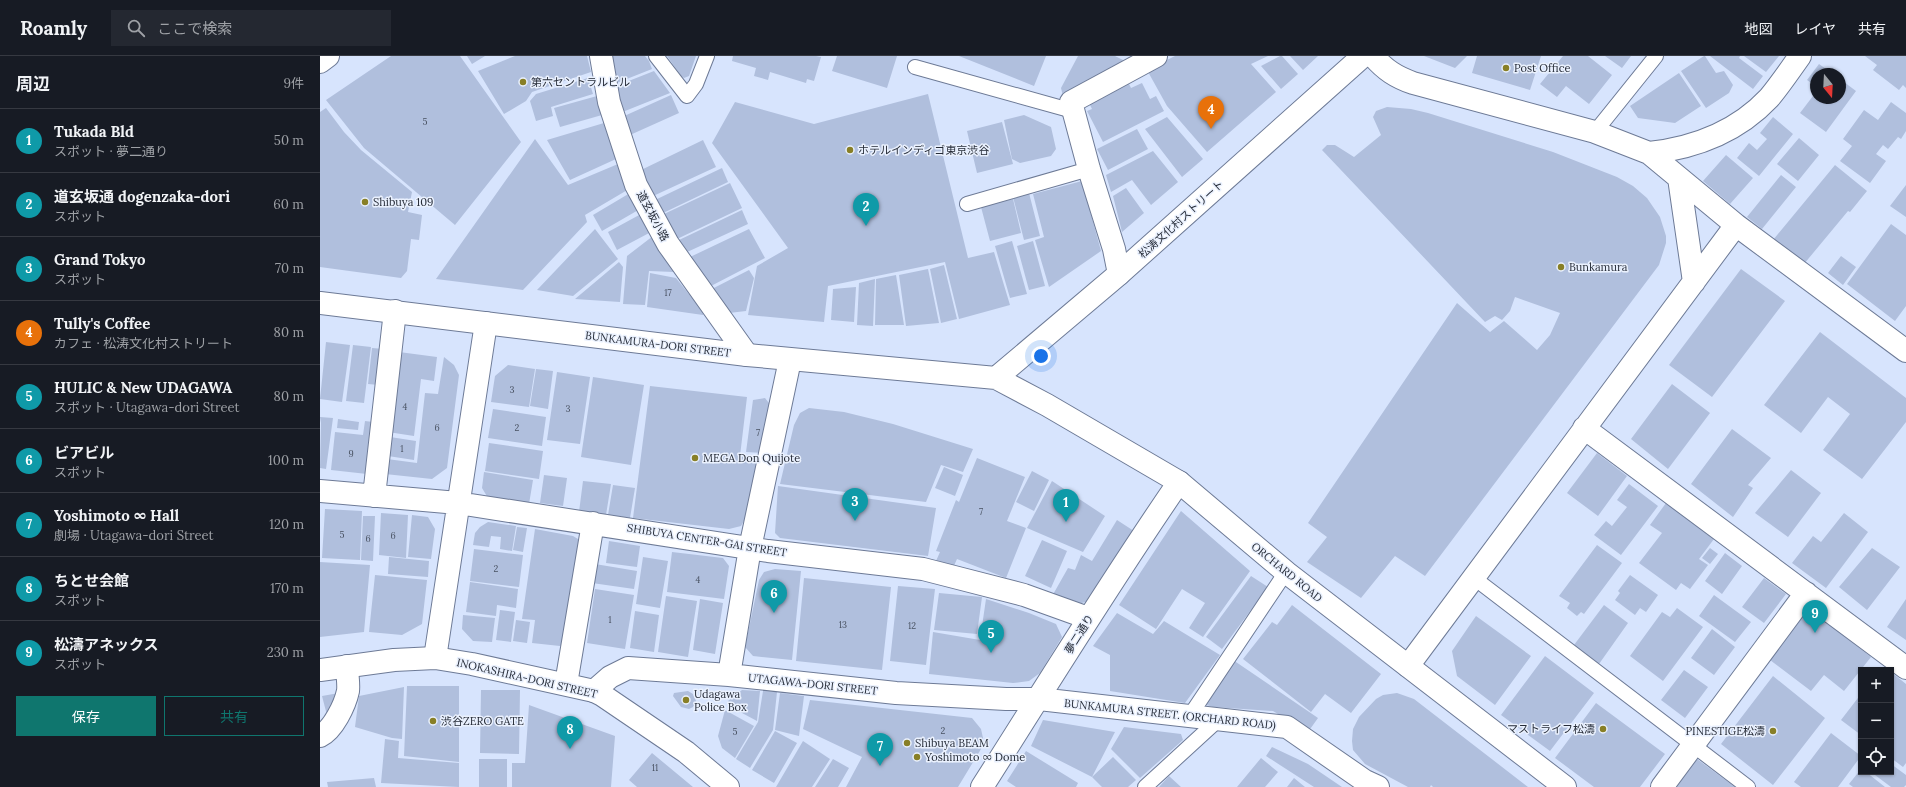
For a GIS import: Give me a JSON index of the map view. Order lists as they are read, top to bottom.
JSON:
{
  "streets": {
    "street": [
      "道玄坂小路",
      "松涛文化村ストリート",
      "BUNKAMURA-DORI STREET",
      "SHIBUYA CENTER-GAI STREET",
      "ORCHARD ROAD",
      "夢二通り",
      "INOKASHIRA-DORI STREET",
      "UTAGAWA-DORI STREET",
      "BUNKAMURA STREET. (ORCHARD ROAD)"
    ]
  },
  "crossings": [
    ["道玄坂小路", "BUNKAMURA-DORI STREET"],
    ["松涛文化村ストリート", "BUNKAMURA-DORI STREET"],
    ["松涛文化村ストリート", "ORCHARD ROAD"],
    ["BUNKAMURA-DORI STREET", "ORCHARD ROAD"],
    ["SHIBUYA CENTER-GAI STREET", "夢二通り"],
    ["ORCHARD ROAD", "夢二通り"],
    ["夢二通り", "UTAGAWA-DORI STREET"],
    ["夢二通り", "BUNKAMURA STREET. (ORCHARD ROAD)"],
    ["INOKASHIRA-DORI STREET", "UTAGAWA-DORI STREET"],
    ["UTAGAWA-DORI STREET", "BUNKAMURA STREET. (ORCHARD ROAD)"]
  ],
  "places": [
    "Post Office",
    "第六セントラルビル",
    "ホテルインディゴ東京渋谷",
    "Shibuya 109",
    "Bunkamura",
    "MEGA Don Quijote",
    "Udagawa Police Box",
    "渋谷ZERO GATE",
    "マストライフ松濤",
    "PINESTIGE松濤",
    "Shibuya BEAM",
    "Yoshimoto ∞ Dome"
  ],
  "house_numbers": [
    "5",
    "17",
    "3",
    "4",
    "3",
    "6",
    "2",
    "7",
    "1",
    "9",
    "7",
    "5",
    "6",
    "6",
    "2",
    "4",
    "1",
    "13",
    "12",
    "2",
    "5",
    "11"
  ],
  "north": "bottom",
  "page": {
    "header": "Roamly",
    "search": "ここで検索",
    "nav": ["地図", "レイヤ", "共有"],
    "heading": ["周辺", "9件"],
    "pins": [
      "4",
      "2",
      "3",
      "1",
      "6",
      "9",
      "5",
      "8",
      "7"
    ],
    "list": [
      {
        "mark": "1",
        "name": "Tukada Bld",
        "note": "スポット · 夢二通り",
        "value": "50 m"
      },
      {
        "mark": "2",
        "name": "道玄坂通 dogenzaka-dori",
        "note": "スポット",
        "value": "60 m"
      },
      {
        "mark": "3",
        "name": "Grand Tokyo",
        "note": "スポット",
        "value": "70 m"
      },
      {
        "mark": "4",
        "name": "Tully's Coffee",
        "note": "カフェ · 松涛文化村ストリート",
        "value": "80 m"
      },
      {
        "mark": "5",
        "name": "HULIC & New UDAGAWA",
        "note": "スポット · Utagawa-dori Street",
        "value": "80 m"
      },
      {
        "mark": "6",
        "name": "ビアビル",
        "note": "スポット",
        "value": "100 m"
      },
      {
        "mark": "7",
        "name": "Yoshimoto ∞ Hall",
        "note": "劇場 · Utagawa-dori Street",
        "value": "120 m"
      },
      {
        "mark": "8",
        "name": "ちとせ会館",
        "note": "スポット",
        "value": "170 m"
      },
      {
        "mark": "9",
        "name": "松濤アネックス",
        "note": "スポット",
        "value": "230 m"
      }
    ],
    "map_buttons": ["+", "−"],
    "buttons": ["保存", "共有"]
  }
}
